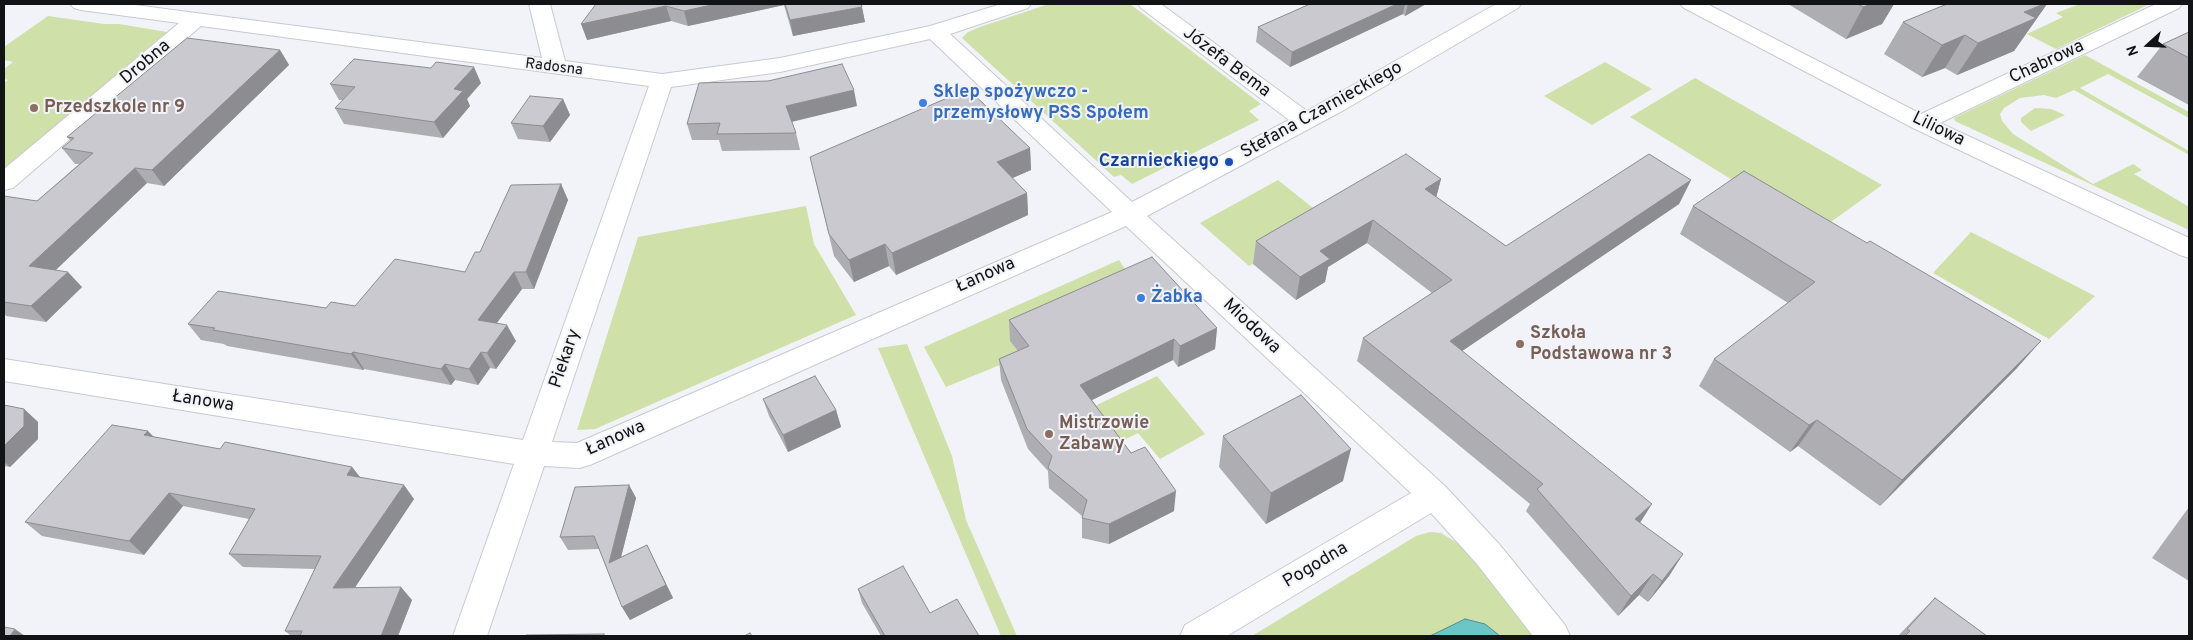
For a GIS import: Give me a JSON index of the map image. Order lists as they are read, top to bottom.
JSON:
{
  "streets": {
    "street": [
      "Drobna",
      "Józefa Bema",
      "Chabrowa",
      "Radosna",
      "Stefana Czarnieckiego",
      "Liliowa",
      "Łanowa",
      "Miodowa",
      "Piekary",
      "Pogodna"
    ]
  },
  "crossings": [
    ["Drobna", "Radosna"],
    ["Józefa Bema", "Stefana Czarnieckiego"],
    ["Chabrowa", "Liliowa"],
    ["Radosna", "Miodowa"],
    ["Radosna", "Piekary"],
    ["Stefana Czarnieckiego", "Łanowa"],
    ["Stefana Czarnieckiego", "Miodowa"],
    ["Łanowa", "Miodowa"],
    ["Łanowa", "Piekary"],
    ["Miodowa", "Pogodna"]
  ],
  "places": [
    "Sklep spożywczo - przemysłowy PSS Społem",
    "Przedszkole nr 9",
    "Czarnieckiego",
    "Żabka",
    "Szkoła Podstawowa nr 3",
    "Mistrzowie Zabawy"
  ],
  "north": "left"
}
